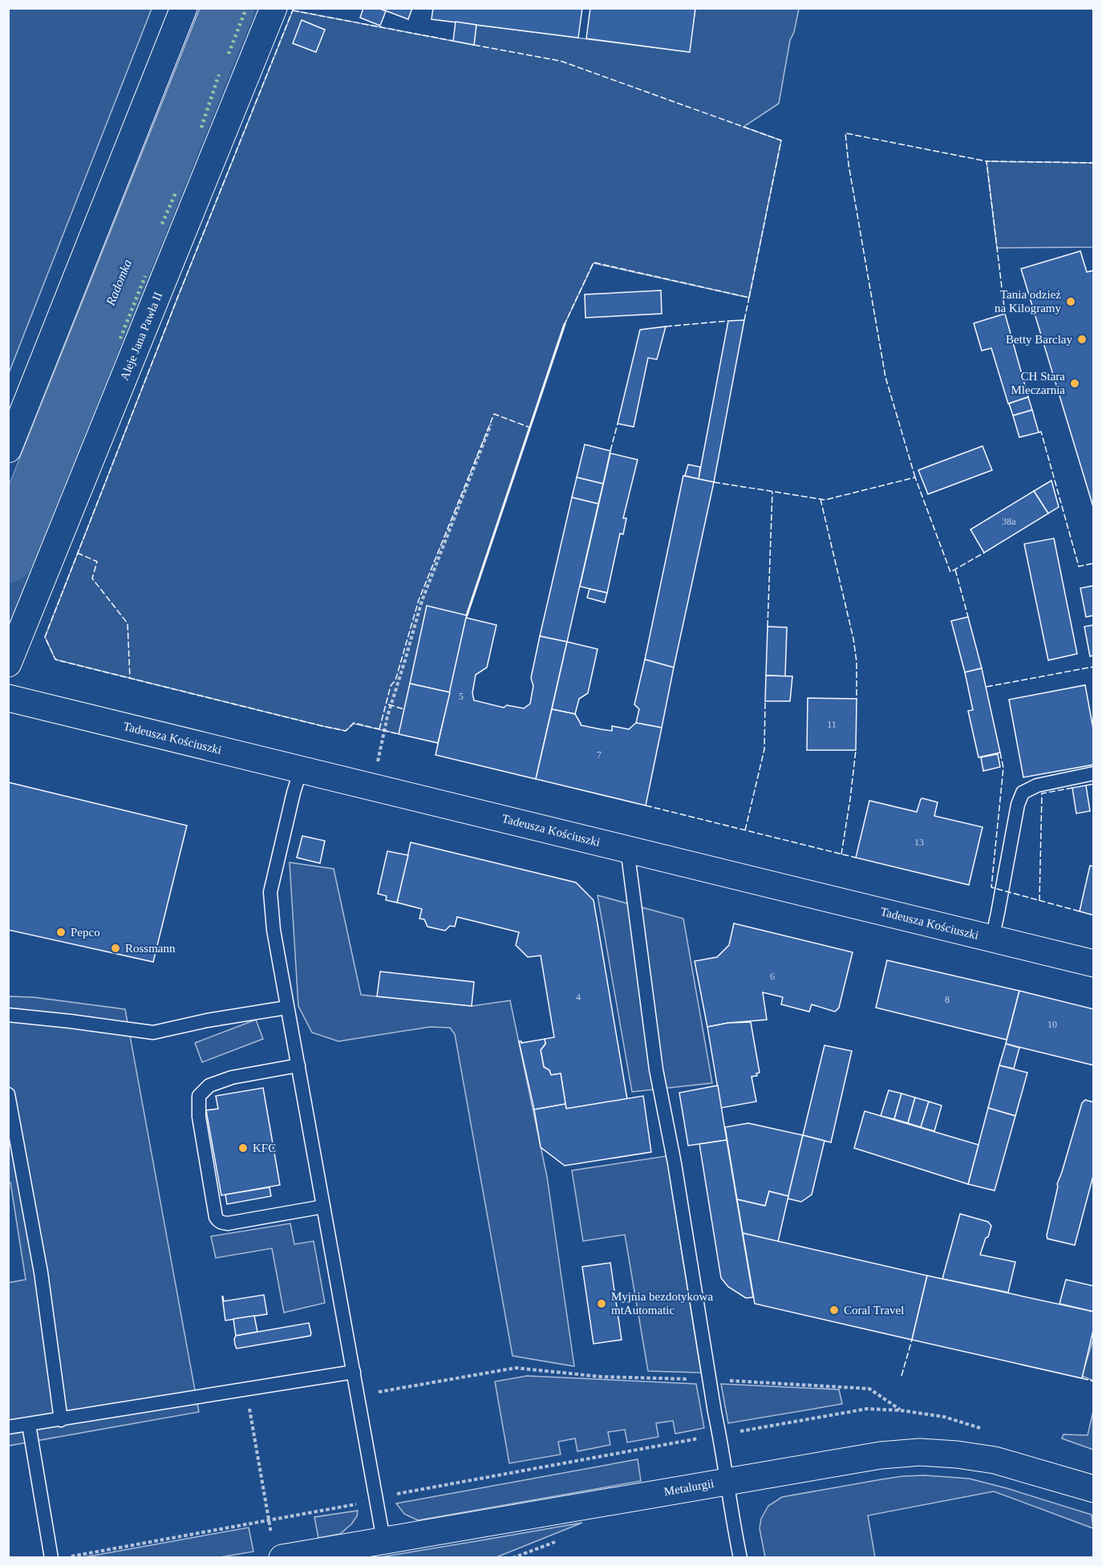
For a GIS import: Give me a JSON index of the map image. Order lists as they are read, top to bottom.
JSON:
{
  "streets": {
    "street": ["Aleje Jana Pawła II", "Tadeusza Kościuszki", "Metalurgii"]
  },
  "water": ["Radomka"],
  "places": [
    "Tania odzież na Kilogramy",
    "Betty Barclay",
    "CH Stara Mleczarnia",
    "Pepco",
    "Rossmann",
    "KFC",
    "Myjnia bezdotykowa mtAutomatic",
    "Coral Travel"
  ],
  "house_numbers": [
    "38a",
    "5",
    "11",
    "7",
    "13",
    "6",
    "4",
    "8",
    "10"
  ]
}
